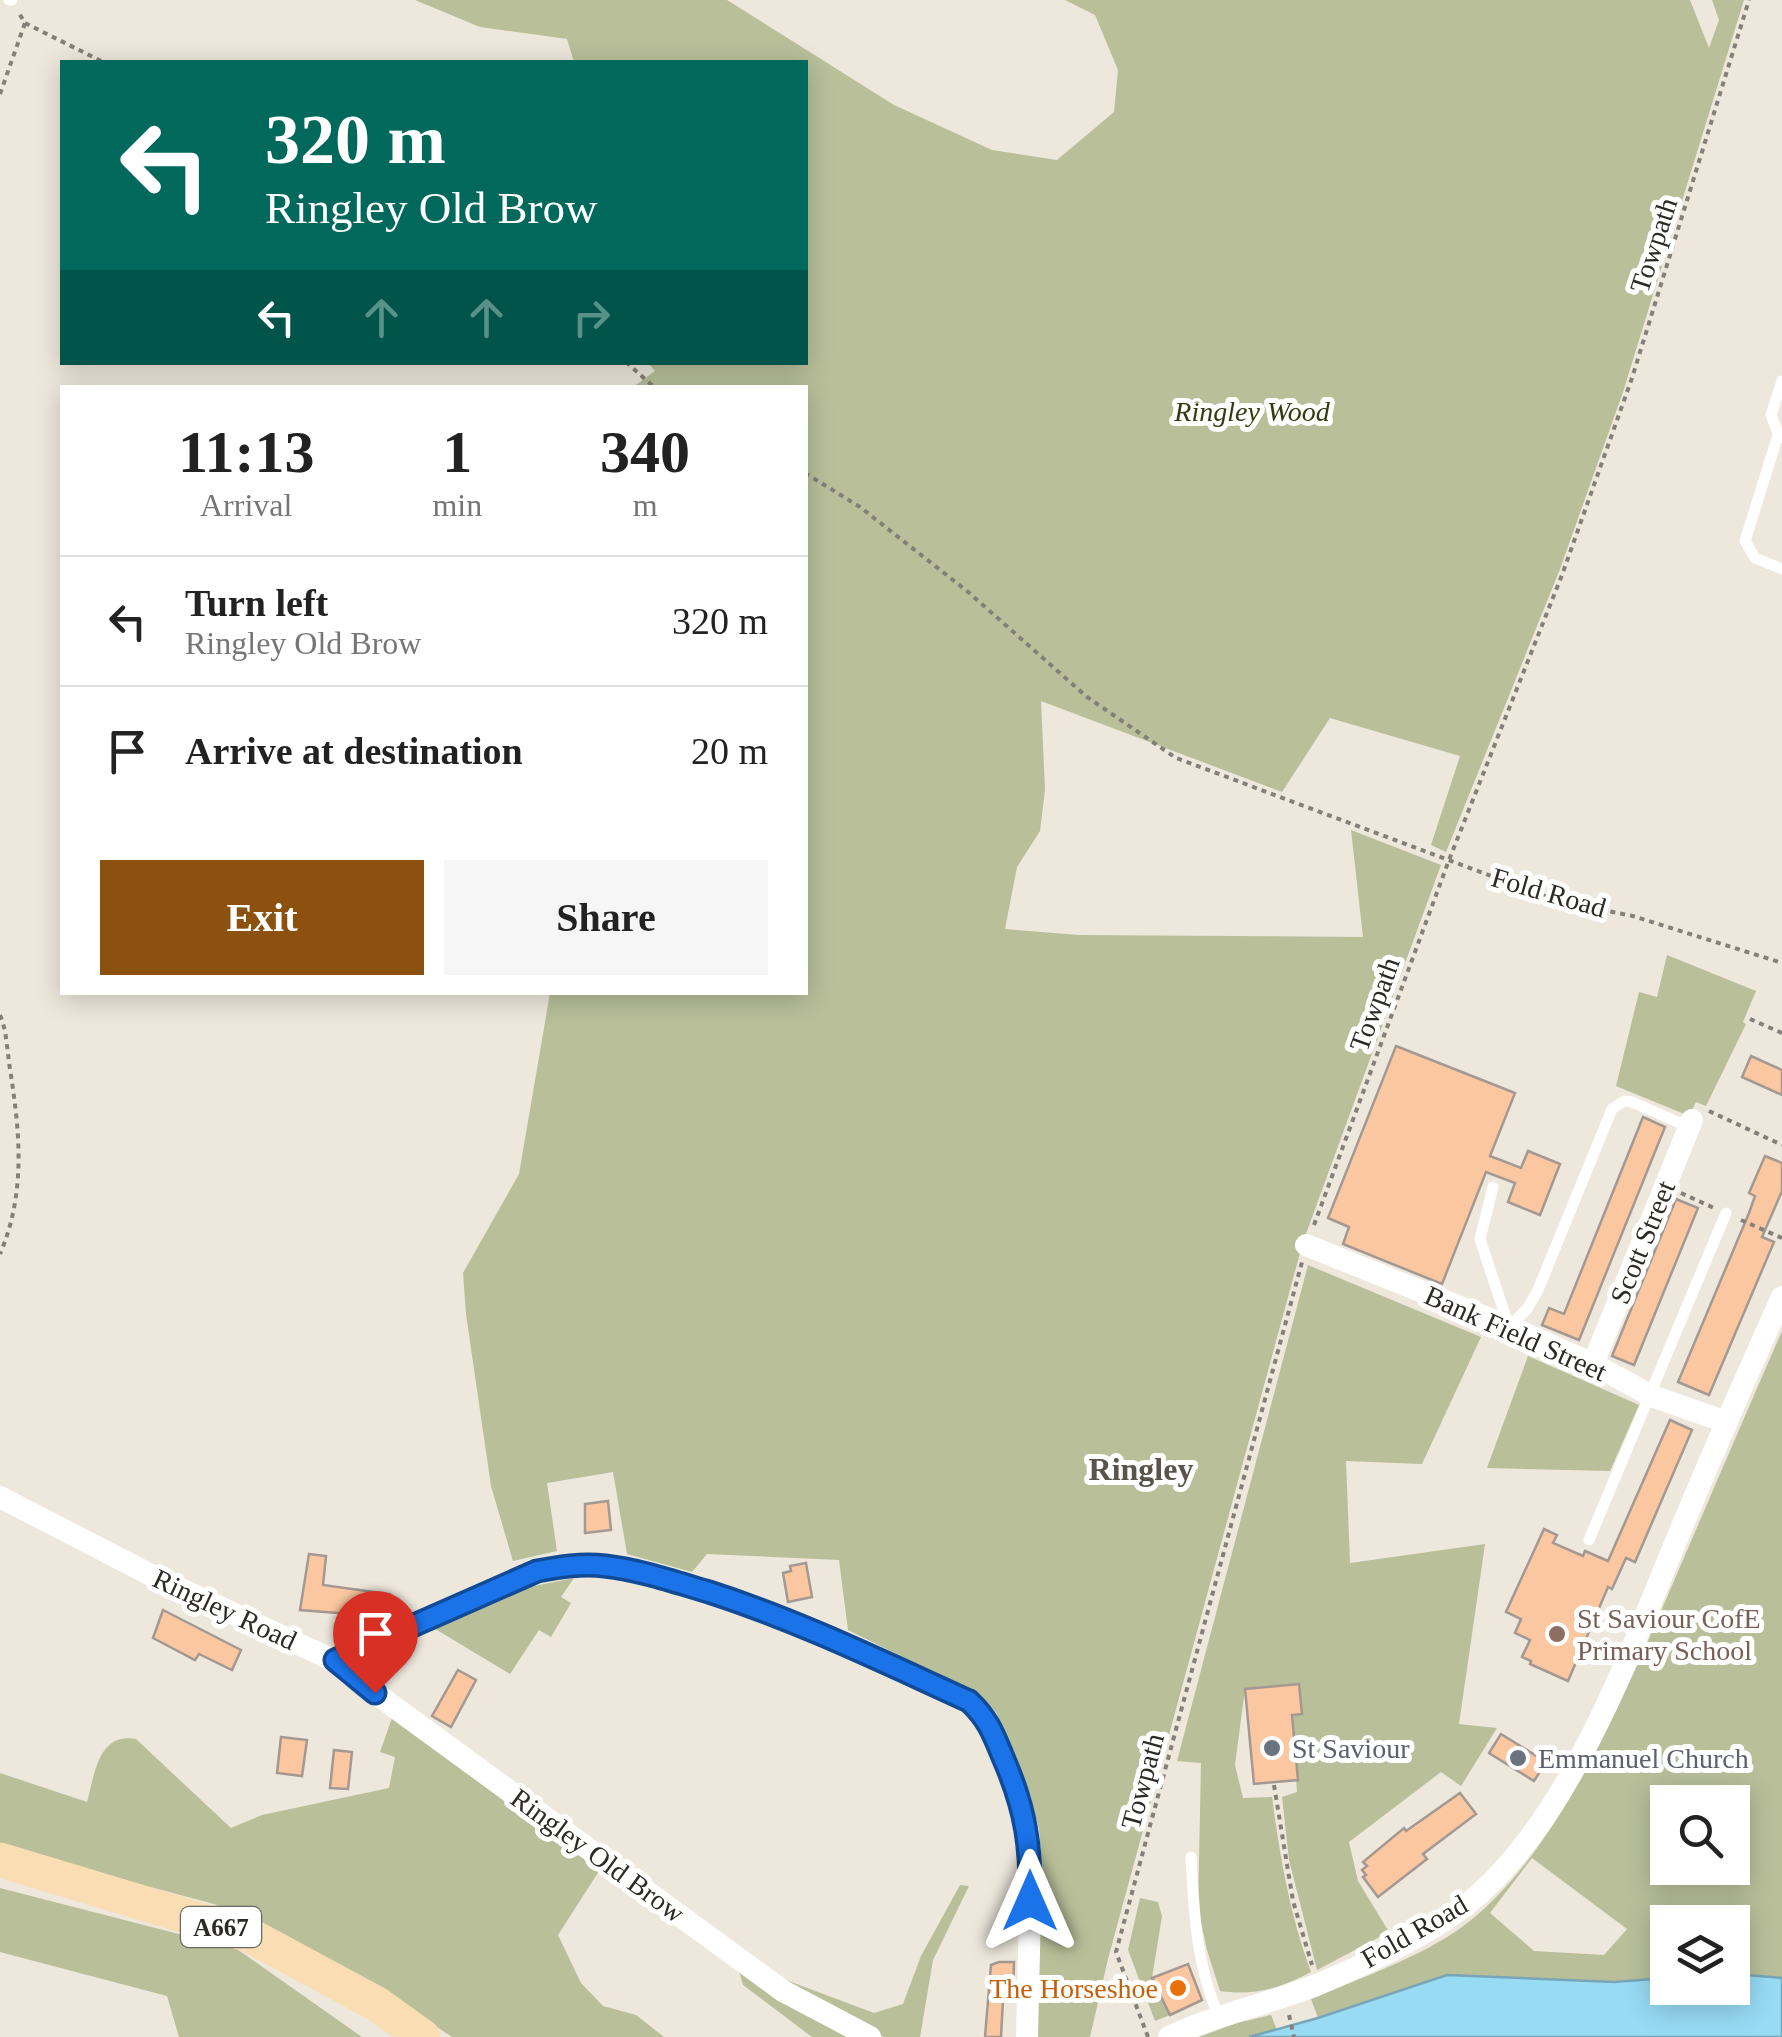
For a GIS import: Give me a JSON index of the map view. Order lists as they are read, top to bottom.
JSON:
{
  "streets": {
    "main road": ["A667"],
    "street": [
      "Fold Road",
      "Scott Street",
      "Bank Field Street",
      "Ringley Road",
      "Ringley Old Brow"
    ],
    "path": ["Towpath"]
  },
  "crossings": [
    ["Towpath", "Fold Road"],
    ["Towpath", "Bank Field Street"],
    ["Fold Road", "Bank Field Street"],
    ["Scott Street", "Bank Field Street"],
    ["Ringley Road", "Ringley Old Brow"]
  ],
  "districts": ["Ringley"],
  "parks": ["Ringley Wood"],
  "places": [
    "St Saviour CofE Primary School",
    "St Saviour",
    "Emmanuel Church",
    "The Horseshoe"
  ],
  "page": {
    "turn": ["320 m", "Ringley Old Brow"],
    "eta": [
      "11:13",
      "Arrival",
      "1",
      "min",
      "340",
      "m"
    ],
    "list": [
      {
        "name": "Turn left",
        "note": "Ringley Old Brow",
        "value": "320 m"
      },
      {
        "name": "Arrive at destination",
        "value": "20 m"
      }
    ],
    "buttons": ["Exit", "Share"]
  }
}
